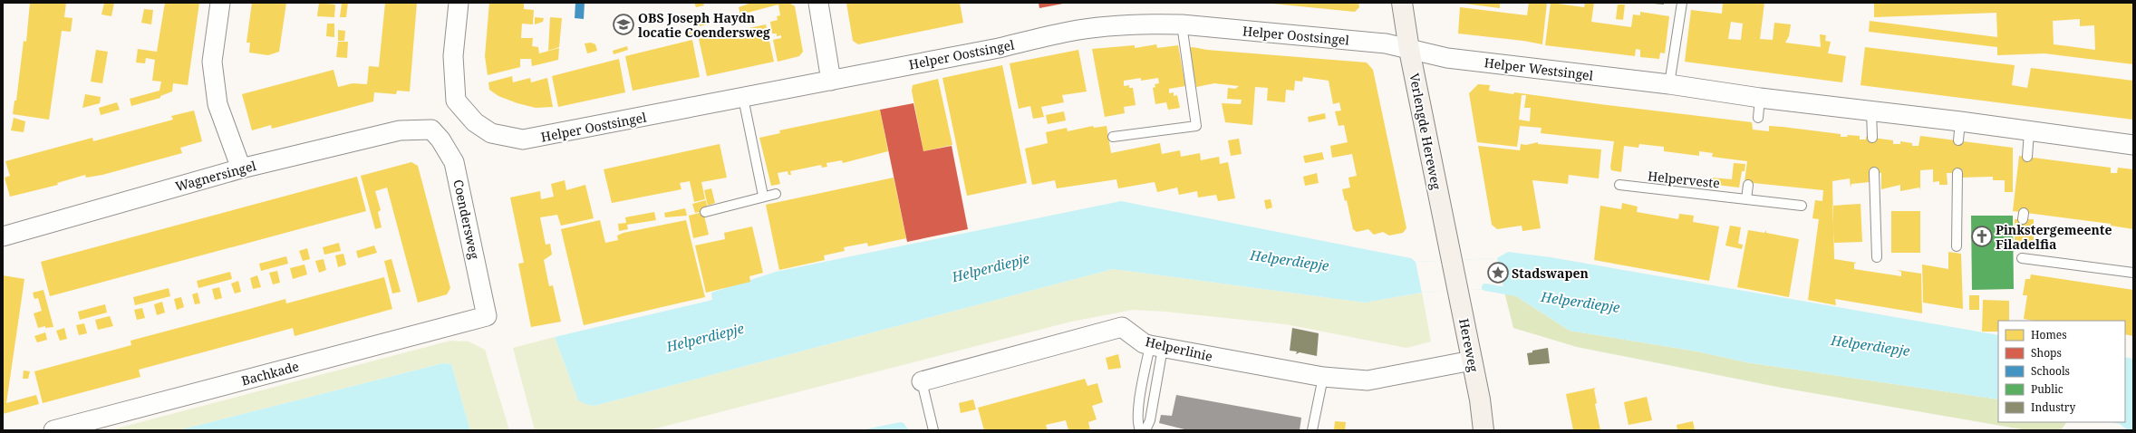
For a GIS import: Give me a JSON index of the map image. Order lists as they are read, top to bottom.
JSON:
{
  "streets": {
    "main road": ["Verlengde Hereweg", "Hereweg"],
    "street": [
      "Helper Oostsingel",
      "Helper Westsingel",
      "Wagnersingel",
      "Coendersweg",
      "Helperlinie",
      "Bachkade"
    ],
    "lane": ["Helperveste"]
  },
  "crossings": [
    ["Helper Oostsingel", "Helper Westsingel"],
    ["Helper Oostsingel", "Verlengde Hereweg"],
    ["Helper Westsingel", "Verlengde Hereweg"],
    ["Verlengde Hereweg", "Hereweg"],
    ["Wagnersingel", "Coendersweg"],
    ["Coendersweg", "Bachkade"],
    ["Hereweg", "Helperlinie"]
  ],
  "water": ["Helperdiepje"],
  "places": {
    "school or university": ["OBS Joseph Haydn locatie Coendersweg"],
    "church": ["Pinkstergemeente Filadelfia"],
    "place": ["Stadswapen"]
  },
  "legend": [
    "Homes",
    "Shops",
    "Schools",
    "Public",
    "Industry"
  ]
}
